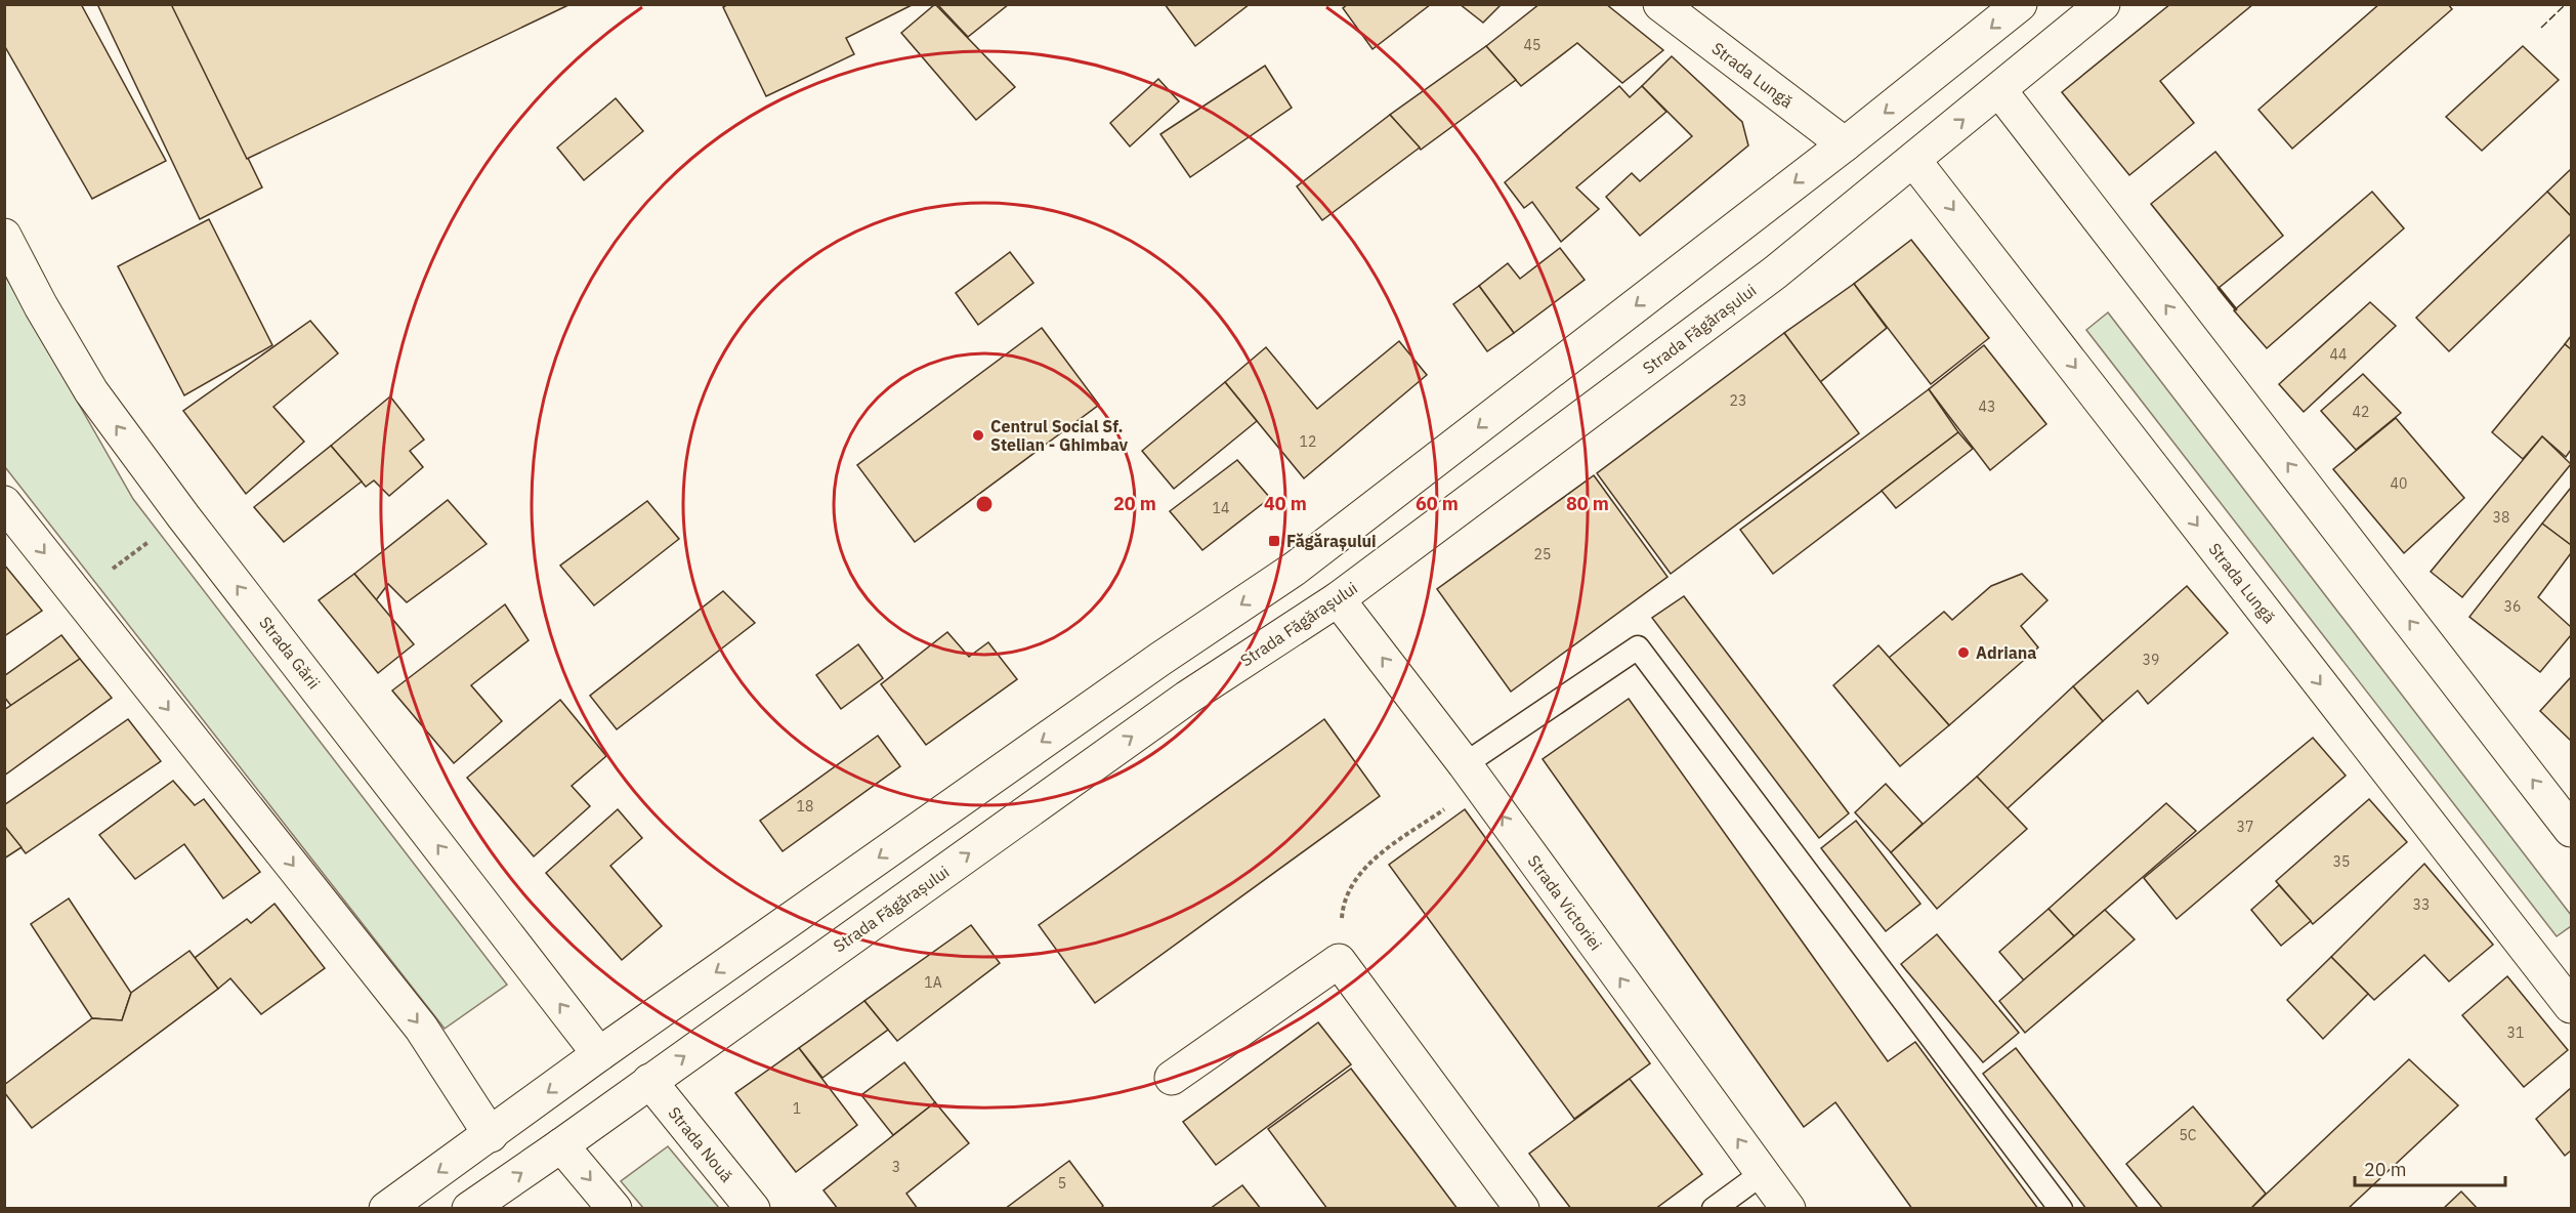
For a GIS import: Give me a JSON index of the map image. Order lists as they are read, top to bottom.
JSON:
{
  "streets": {
    "main road": [
      "Strada Lungă",
      "Strada Făgărașului",
      "Strada Gării",
      "Strada Victoriei",
      "Strada Nouă"
    ]
  },
  "crossings": [
    ["Strada Lungă", "Strada Făgărașului"],
    ["Strada Făgărașului", "Strada Victoriei"],
    ["Strada Făgărașului", "Strada Nouă"]
  ],
  "places": {
    "other": ["Centrul Social Sf. Stelian - Ghimbav", "Adriana"],
    "transit": ["Făgărașului"]
  },
  "house_numbers": [
    "45",
    "44",
    "23",
    "43",
    "42",
    "12",
    "40",
    "14",
    "38",
    "25",
    "36",
    "39",
    "18",
    "37",
    "35",
    "33",
    "1A",
    "31",
    "1",
    "5C",
    "3",
    "5"
  ],
  "scale_bar": "20 m",
  "rings": [
    "20 m",
    "40 m",
    "60 m",
    "80 m"
  ]
}
